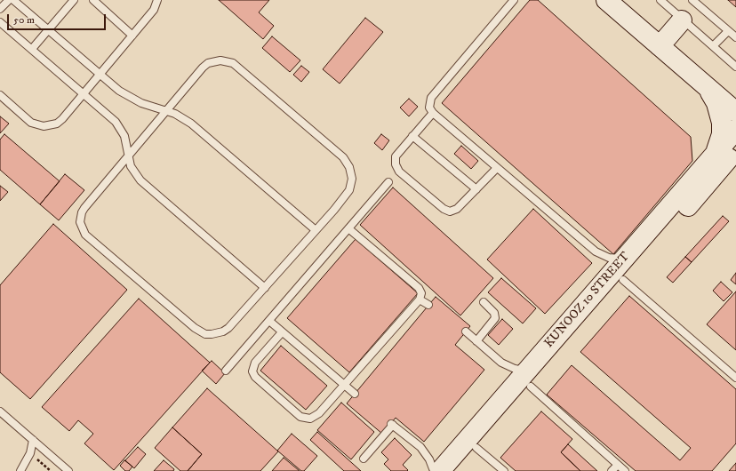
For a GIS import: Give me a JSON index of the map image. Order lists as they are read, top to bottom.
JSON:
{
  "streets": {
    "street": ["KUNOOZ 10 STREET"]
  },
  "scale_bar": "50 m"
}
